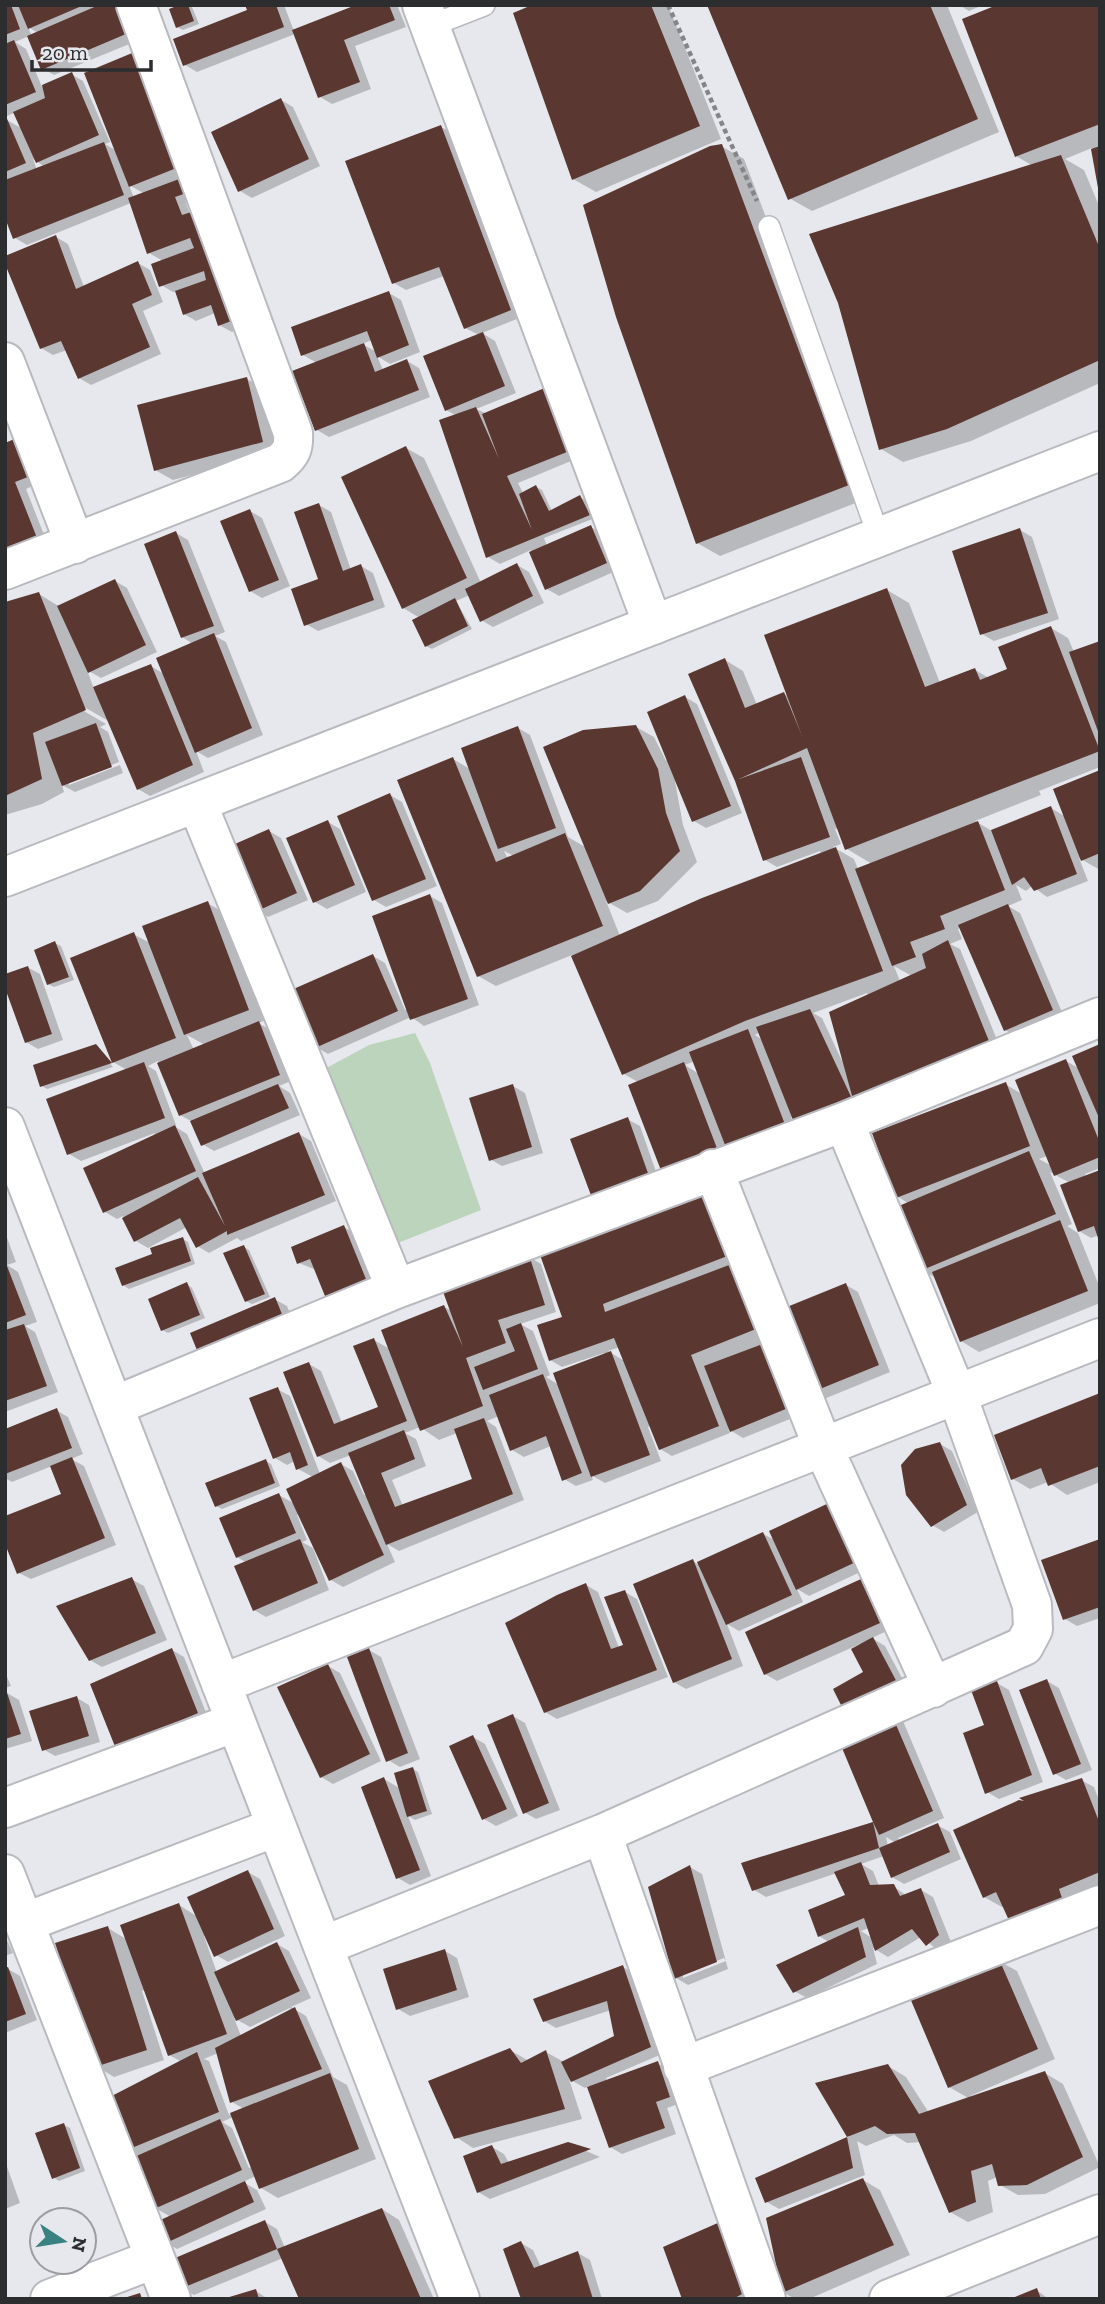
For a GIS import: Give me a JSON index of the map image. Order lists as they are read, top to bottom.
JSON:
{
  "scale_bar": "20 m",
  "north": "right"
}
